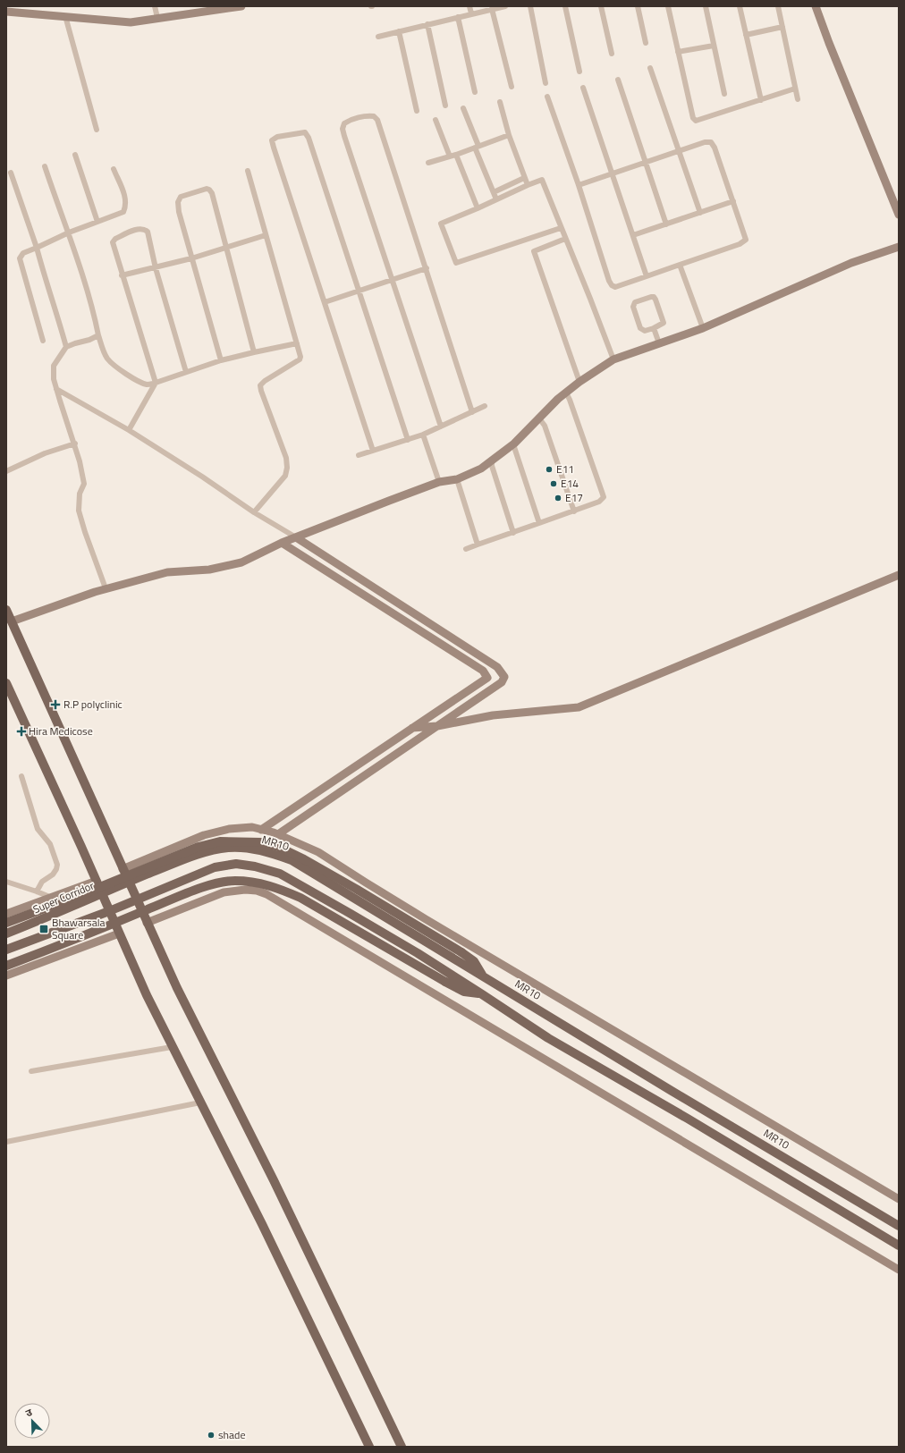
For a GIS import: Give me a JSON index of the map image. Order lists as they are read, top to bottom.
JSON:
{
  "streets": {
    "main road": ["MR10", "Super Corridor"]
  },
  "crossings": [
    ["MR10", "Super Corridor"]
  ],
  "places": {
    "other": [
      "E11",
      "E14",
      "E17",
      "shade"
    ],
    "health": ["R.P polyclinic", "Hira Medicose"],
    "transit": ["Bhawarsala Square"]
  },
  "north": "top left"
}
